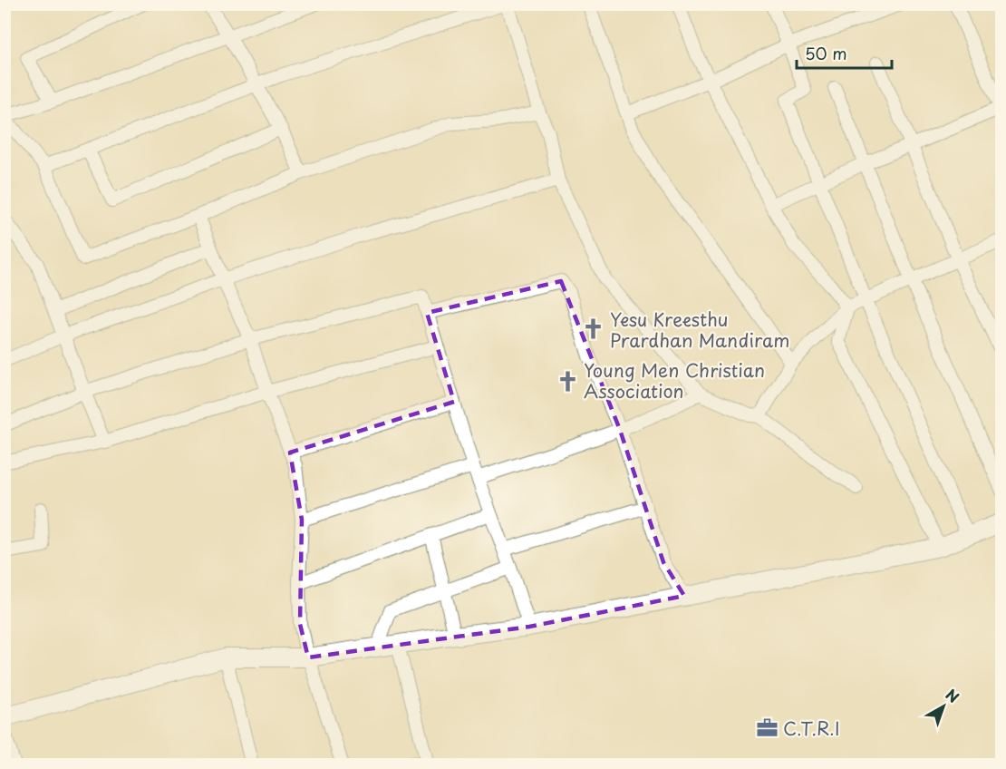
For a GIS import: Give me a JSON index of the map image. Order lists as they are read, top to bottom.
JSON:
{
  "places": {
    "church": ["Yesu Kreesthu Prardhan Mandiram", "Young Men Christian Association"],
    "office": ["C.T.R.I"]
  },
  "scale_bar": "50 m",
  "north": "top right"
}
